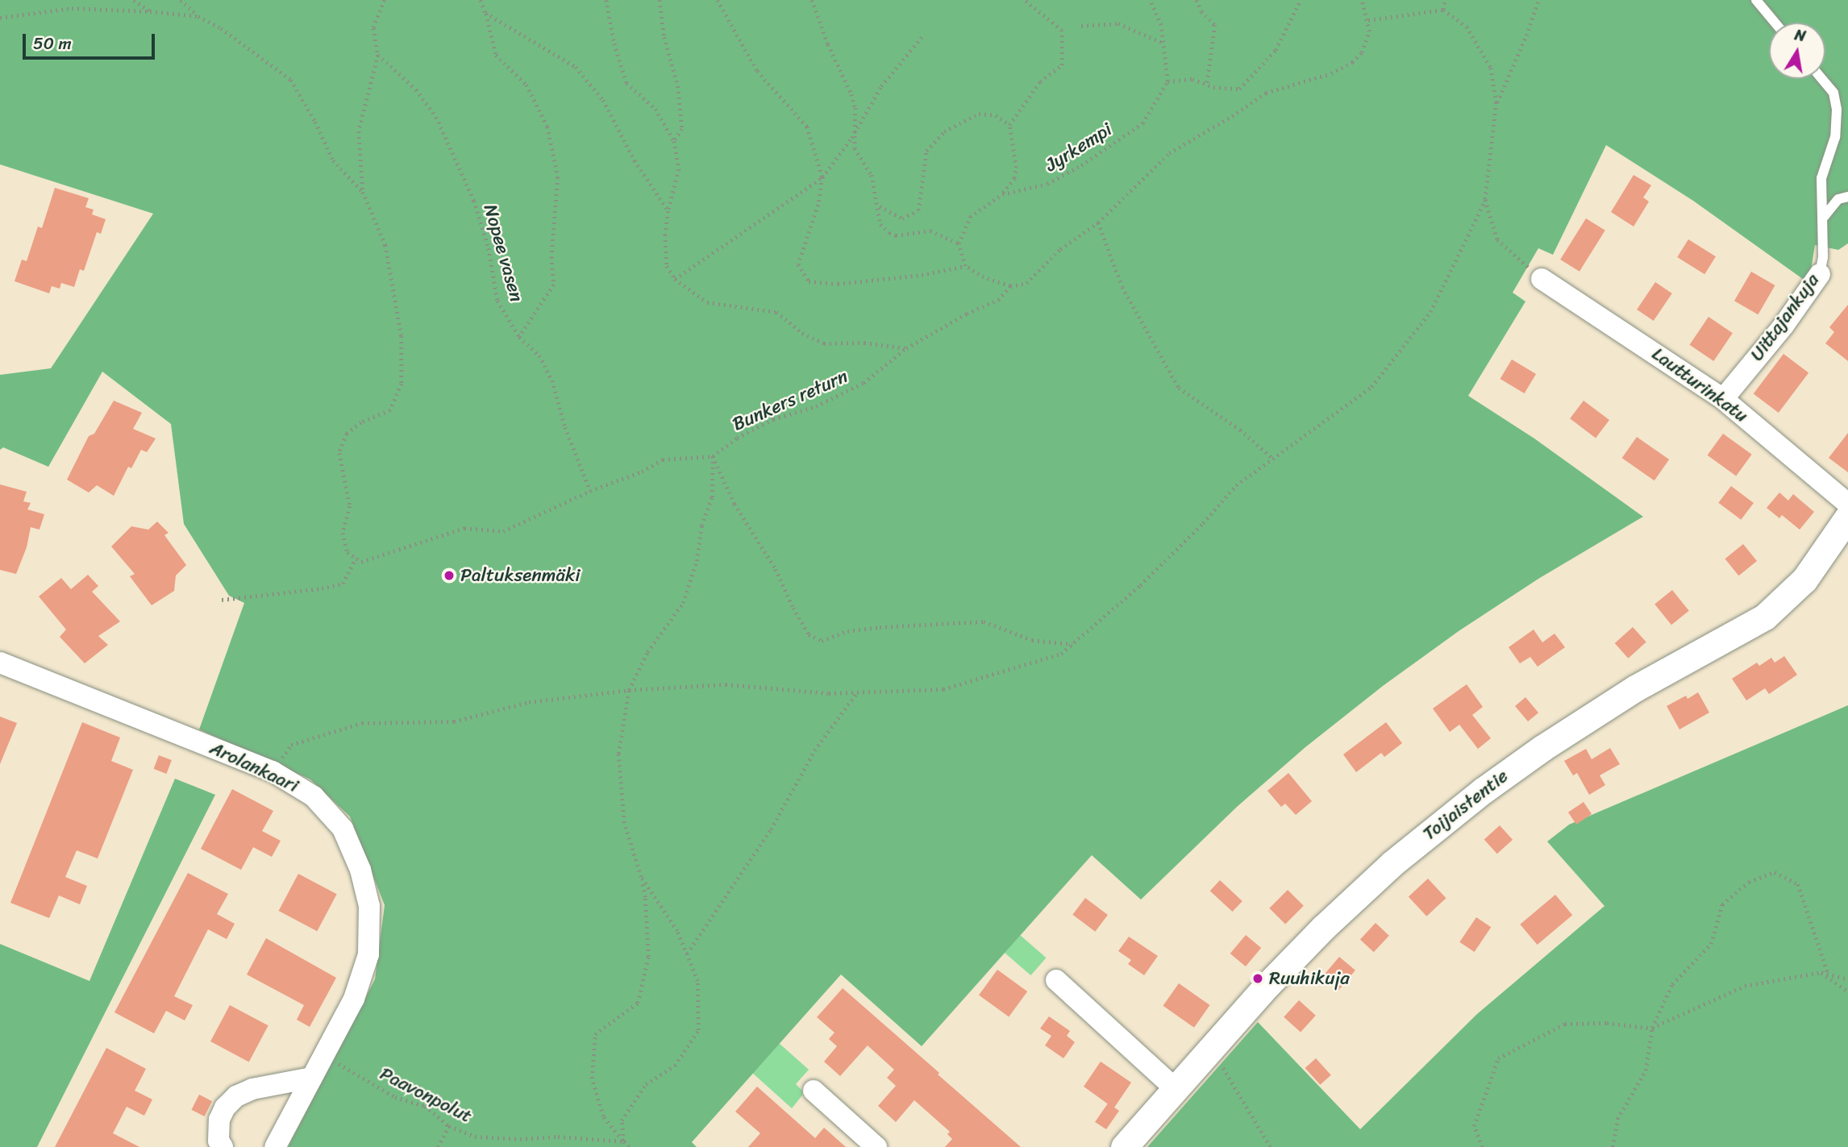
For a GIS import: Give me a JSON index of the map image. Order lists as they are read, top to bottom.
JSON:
{
  "streets": {
    "street": [
      "Uittajankuja",
      "Lautturinkatu",
      "Arolankaari",
      "Toijaistentie"
    ],
    "path": [
      "Jyrkempi",
      "Nopee vasen",
      "Bunkers return",
      "Paavonpolut"
    ]
  },
  "crossings": [
    ["Uittajankuja", "Lautturinkatu"],
    ["Arolankaari", "Paavonpolut"]
  ],
  "places": ["Paltuksenmäki", "Ruuhikuja"],
  "scale_bar": "50 m",
  "north": "top"
}
